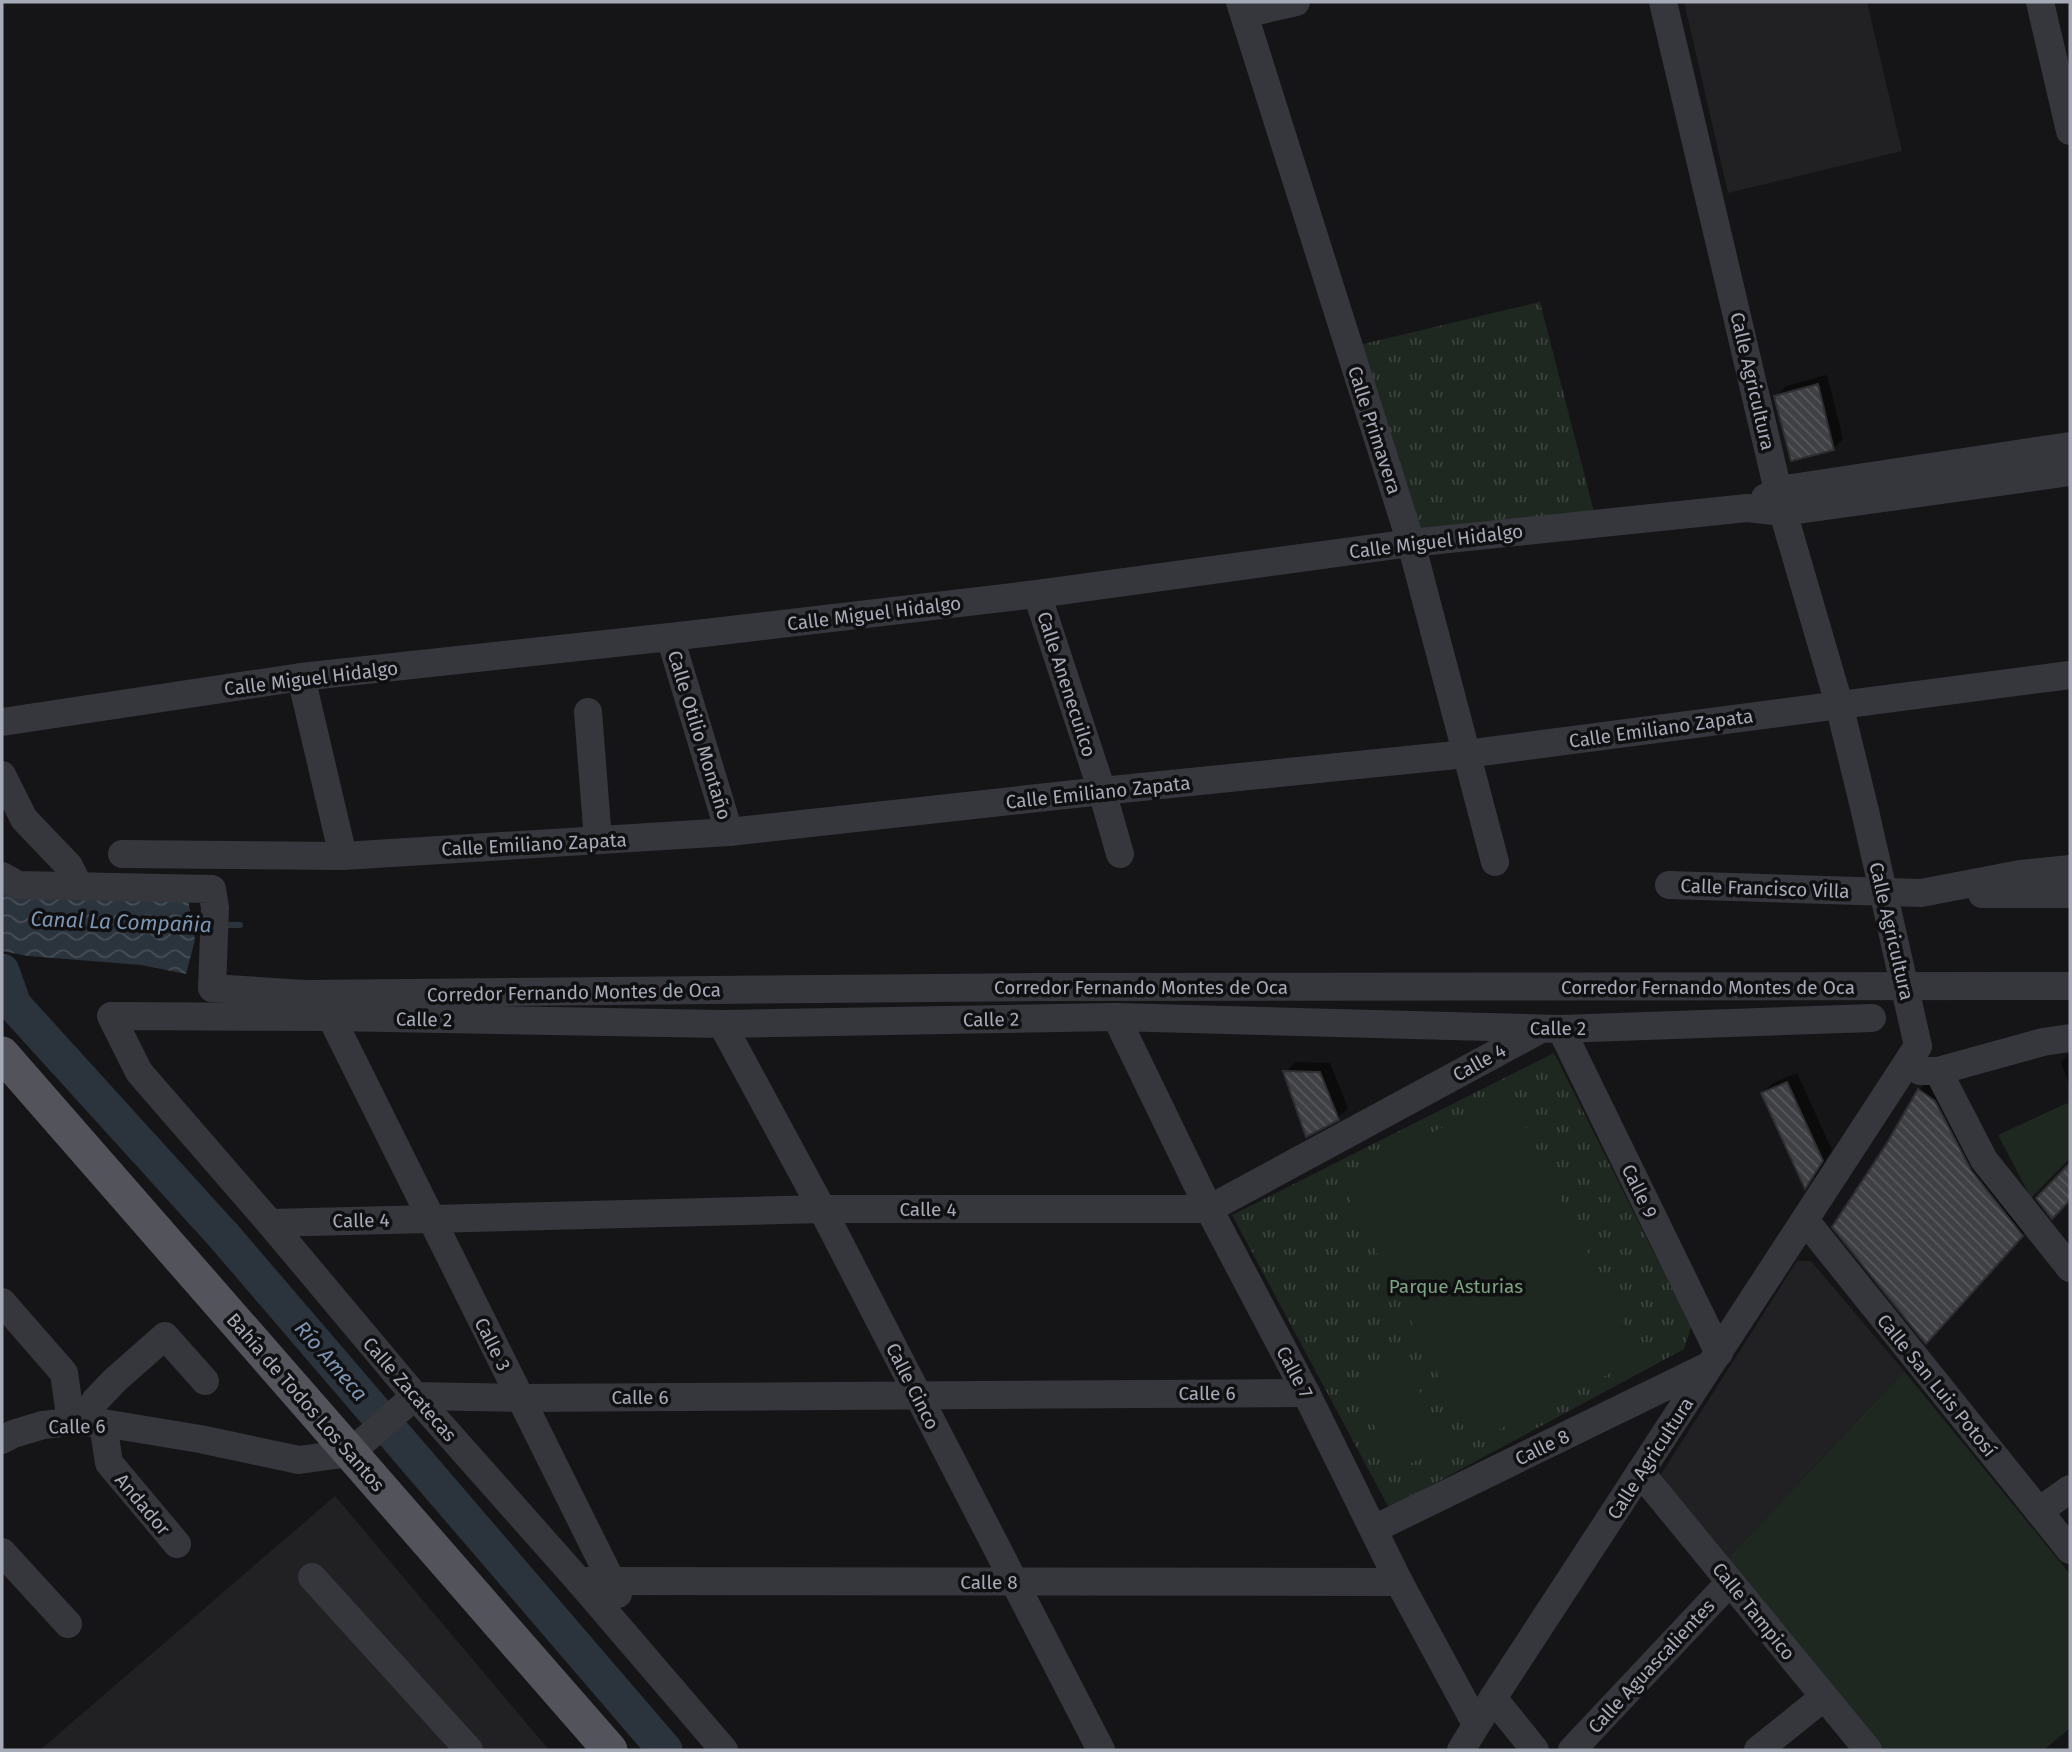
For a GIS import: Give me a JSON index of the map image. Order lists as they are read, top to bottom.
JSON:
{
  "streets": {
    "main road": ["Bahía de Todos Los Santos"],
    "street": [
      "Calle Agricultura",
      "Calle Primavera",
      "Calle Miguel Hidalgo",
      "Calle Anenecuilco",
      "Calle Emiliano Zapata",
      "Calle Otilio Montaño",
      "Calle Francisco Villa",
      "Corredor Fernando Montes de Oca",
      "Calle 2",
      "Calle 4",
      "Calle 9",
      "Calle 3",
      "Calle 7",
      "Calle San Luis Potosí",
      "Calle Cinco",
      "Calle Zacatecas",
      "Calle 6",
      "Calle 8",
      "Andador",
      "Calle Tampico",
      "Calle Aguascalientes"
    ]
  },
  "crossings": [
    ["Calle Agricultura", "Calle Miguel Hidalgo"],
    ["Calle Agricultura", "Calle Emiliano Zapata"],
    ["Calle Agricultura", "Calle 9"],
    ["Calle Agricultura", "Calle 7"],
    ["Calle Agricultura", "Calle San Luis Potosí"],
    ["Calle Agricultura", "Calle 8"],
    ["Calle Agricultura", "Calle Tampico"],
    ["Calle Primavera", "Calle Miguel Hidalgo"],
    ["Calle Primavera", "Calle Emiliano Zapata"],
    ["Calle Miguel Hidalgo", "Calle Anenecuilco"],
    ["Calle Miguel Hidalgo", "Calle Otilio Montaño"],
    ["Calle Anenecuilco", "Calle Emiliano Zapata"],
    ["Calle Emiliano Zapata", "Calle Otilio Montaño"],
    ["Calle 2", "Calle 4"],
    ["Calle 2", "Calle 9"],
    ["Calle 2", "Calle 3"],
    ["Calle 2", "Calle 7"],
    ["Calle 2", "Calle Cinco"],
    ["Calle 2", "Calle Zacatecas"],
    ["Calle 4", "Calle 9"],
    ["Calle 4", "Calle 3"],
    ["Calle 4", "Calle 7"],
    ["Calle 4", "Calle Cinco"],
    ["Calle 4", "Calle Zacatecas"],
    ["Calle 9", "Calle 8"],
    ["Calle 3", "Calle Zacatecas"],
    ["Calle 3", "Calle 6"],
    ["Calle 3", "Calle 8"],
    ["Calle 7", "Calle 6"],
    ["Calle 7", "Calle 8"],
    ["Calle Cinco", "Calle 6"],
    ["Calle Cinco", "Calle 8"],
    ["Calle Zacatecas", "Calle 6"],
    ["Calle Zacatecas", "Calle 8"],
    ["Calle 6", "Bahía de Todos Los Santos"],
    ["Calle 6", "Andador"],
    ["Calle Tampico", "Calle Aguascalientes"]
  ],
  "water": ["Canal La Compañia", "Río Ameca"],
  "parks": ["Parque Asturias"]
}
